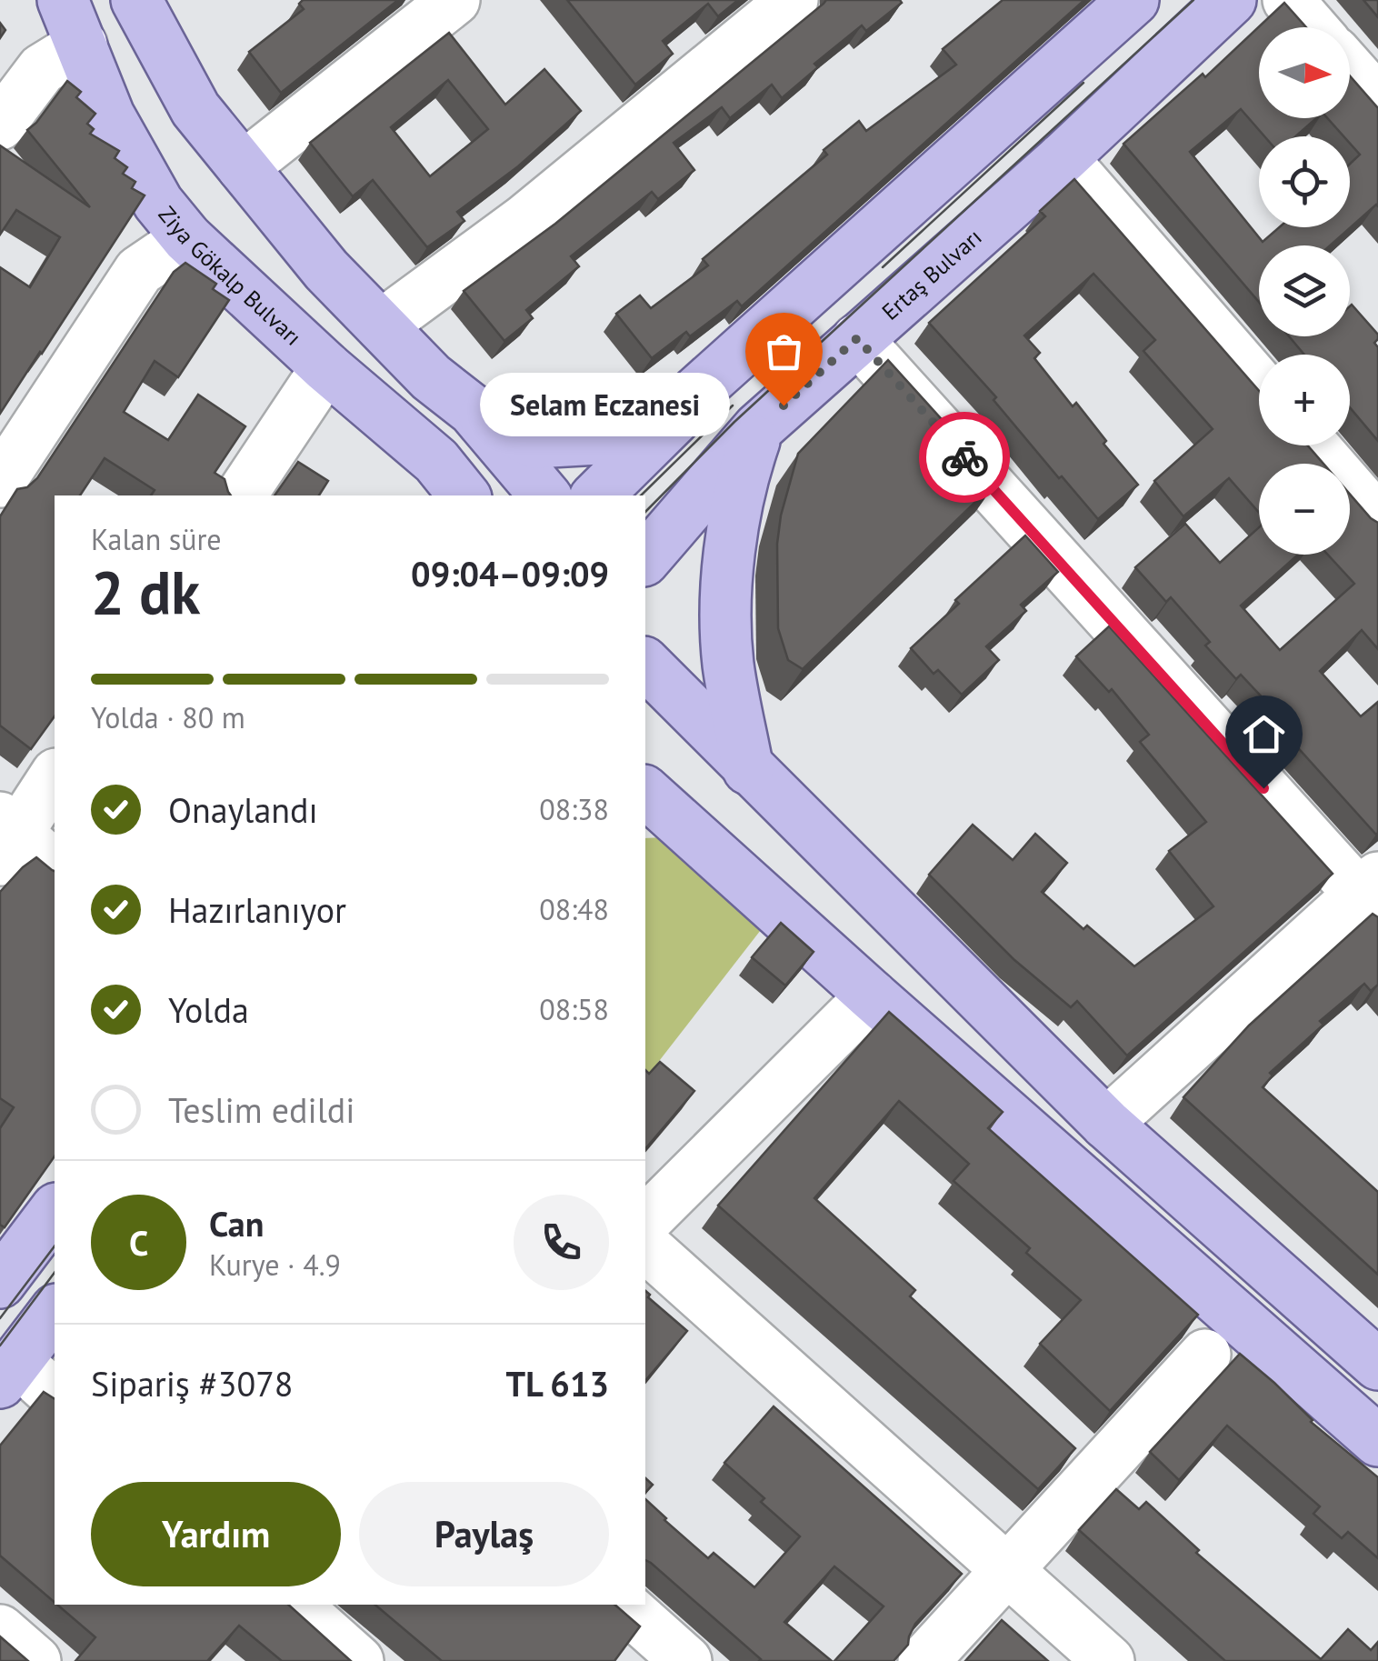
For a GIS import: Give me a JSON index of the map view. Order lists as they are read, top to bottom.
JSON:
{
  "streets": {
    "main road": ["Ziya Gökalp Bulvarı", "Ertaş Bulvarı"]
  },
  "places": ["Selam Eczanesi"],
  "north": "right",
  "page": {
    "map_buttons": ["+", "−"],
    "bubble": "Selam Eczanesi",
    "heading": ["2 dk", "Kalan süre", "09:04–09:09"],
    "panel": [
      "Can",
      "Kurye · 4.9",
      "Sipariş #3078",
      "TL 613"
    ],
    "bar": "Yolda · 80 m",
    "list": [
      ["Onaylandı", "08:38"],
      ["Hazırlanıyor", "08:48"],
      ["Yolda", "08:58"],
      "Teslim edildi"
    ],
    "round": "C",
    "buttons": ["Yardım", "Paylaş"]
  }
}
